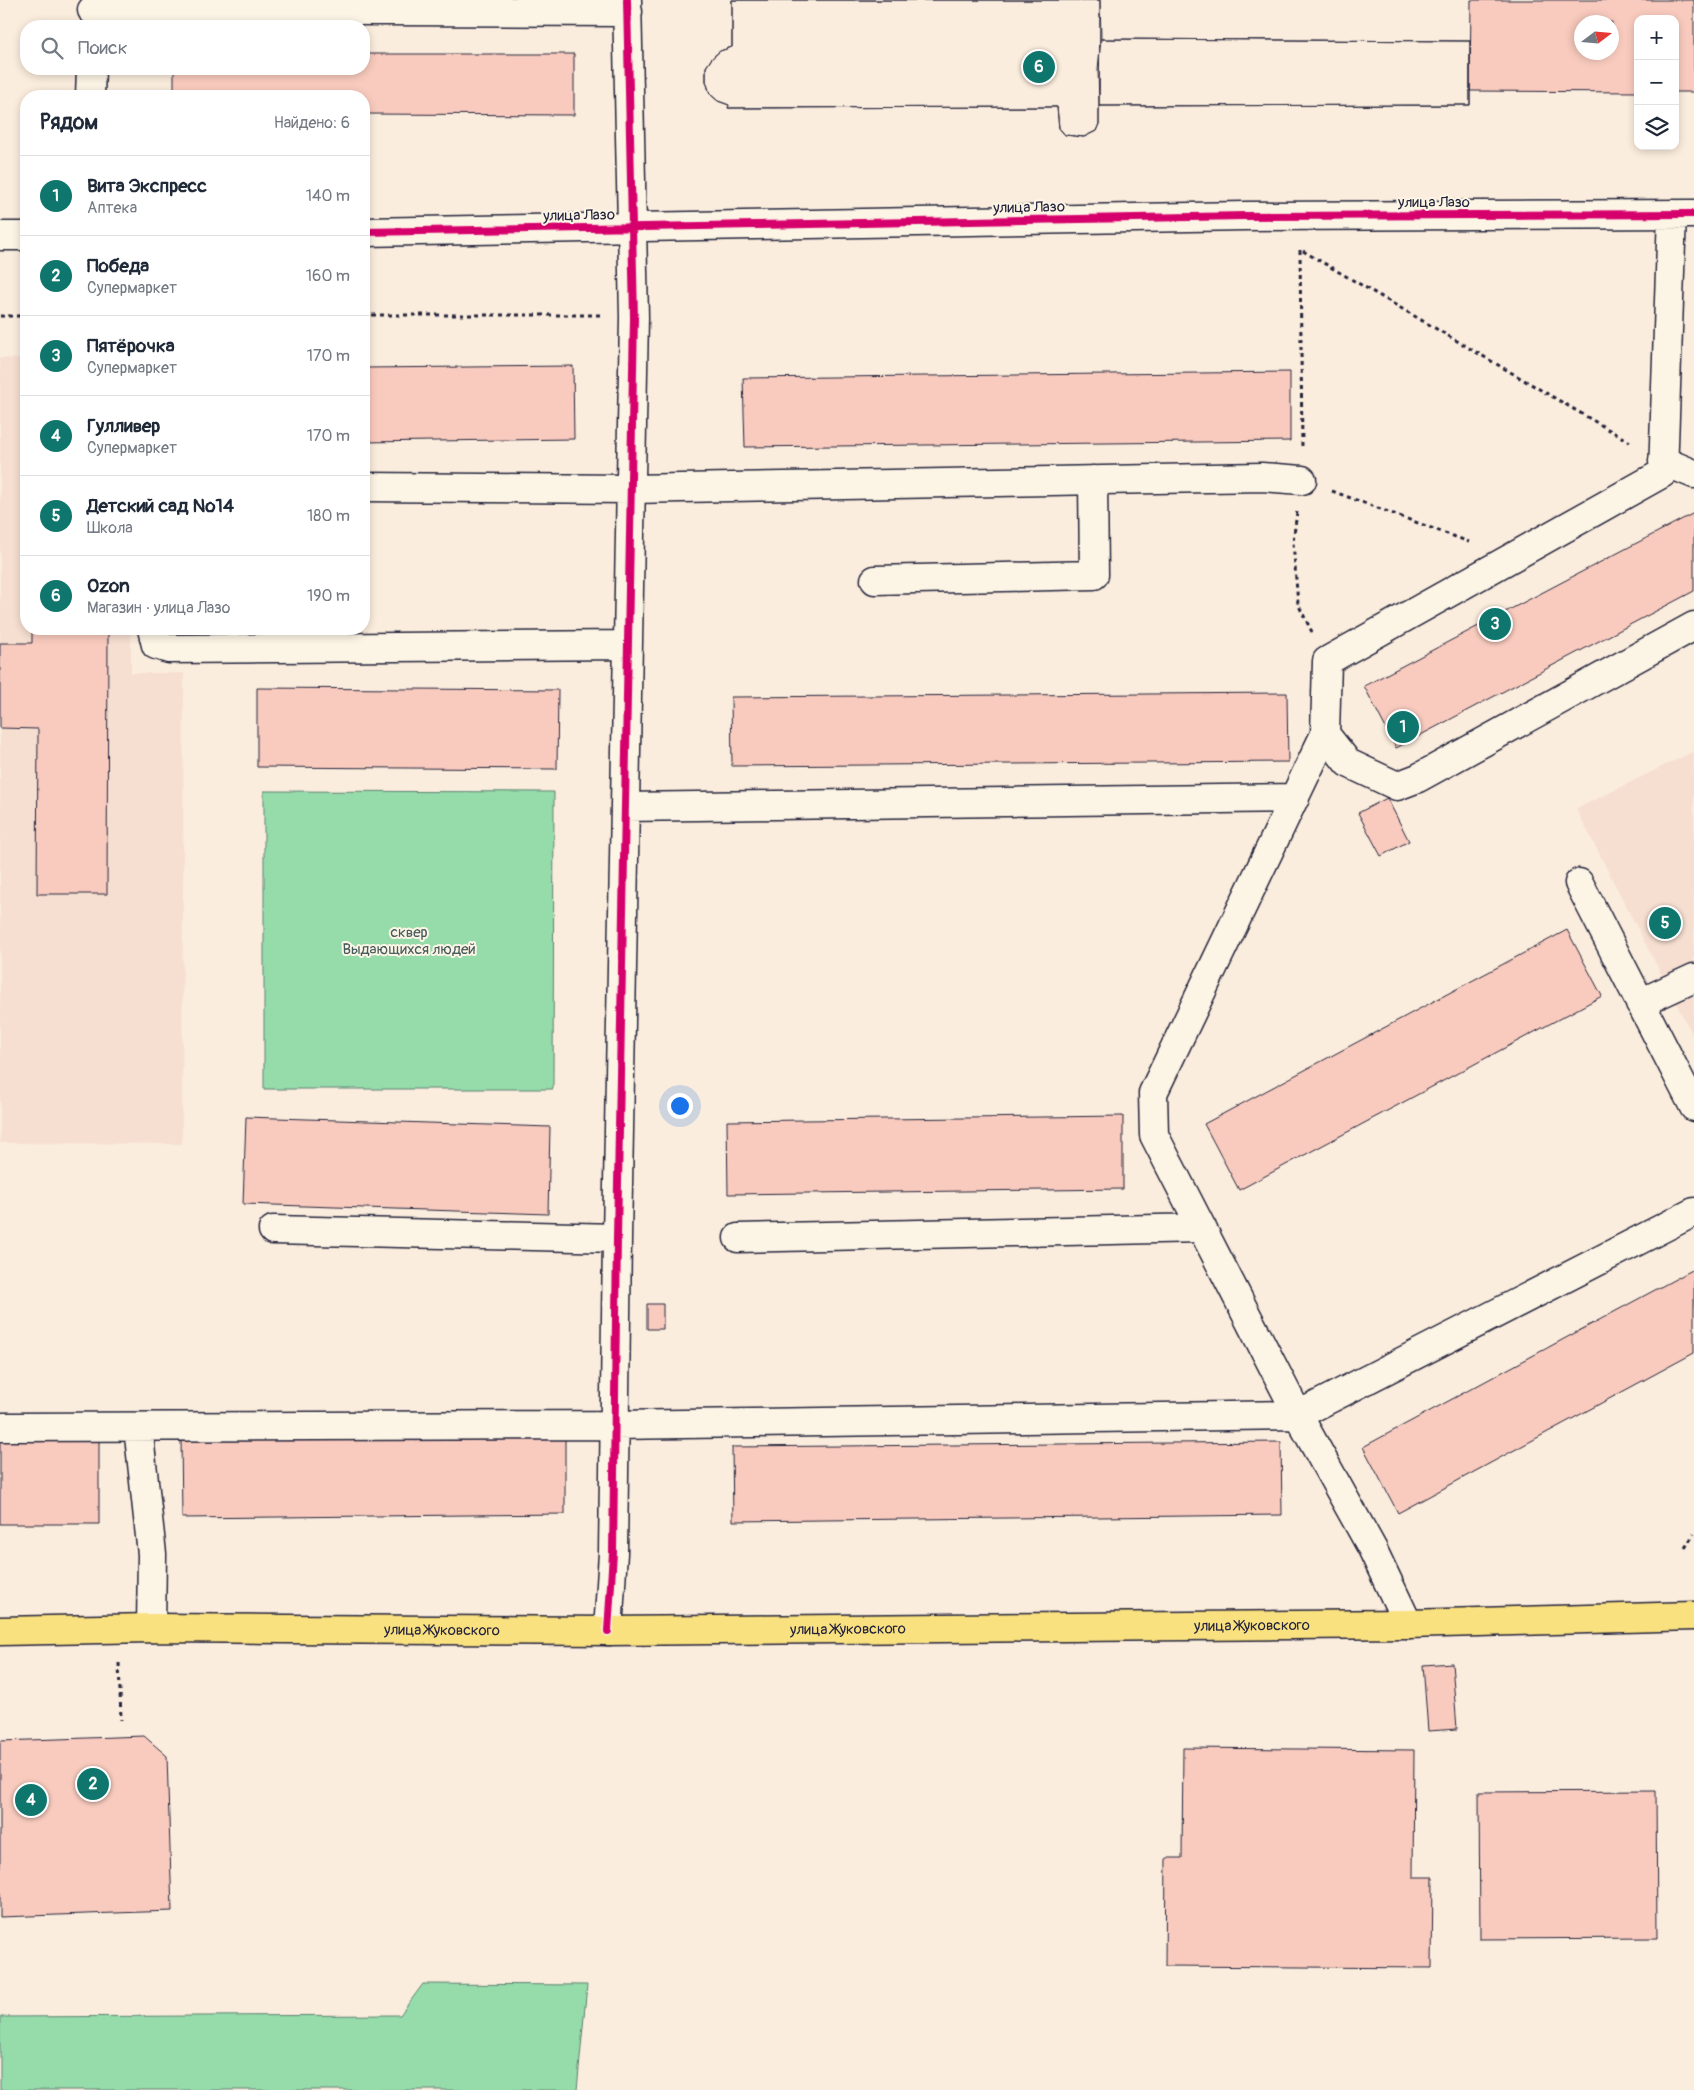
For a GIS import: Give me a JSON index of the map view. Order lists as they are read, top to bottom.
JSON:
{
  "streets": {
    "main road": ["улица Жуковского"],
    "street": ["улица Лазо"]
  },
  "parks": ["сквер Выдающихся людей"],
  "north": "right",
  "page": {
    "map_buttons": ["+", "−"],
    "search": "Поиск",
    "pins": [
      "6",
      "3",
      "1",
      "5",
      "2",
      "4"
    ],
    "heading": ["Рядом", "Найдено: 6"],
    "list": [
      {
        "mark": "1",
        "name": "Вита Экспресс",
        "note": "Аптека",
        "value": "140 m"
      },
      {
        "mark": "2",
        "name": "Победа",
        "note": "Супермаркет",
        "value": "160 m"
      },
      {
        "mark": "3",
        "name": "Пятёрочка",
        "note": "Супермаркет",
        "value": "170 m"
      },
      {
        "mark": "4",
        "name": "Гулливер",
        "note": "Супермаркет",
        "value": "170 m"
      },
      {
        "mark": "5",
        "name": "Детский сад №14",
        "note": "Школа",
        "value": "180 m"
      },
      {
        "mark": "6",
        "name": "Ozon",
        "note": "Магазин · улица Лазо",
        "value": "190 m"
      }
    ]
  }
}
